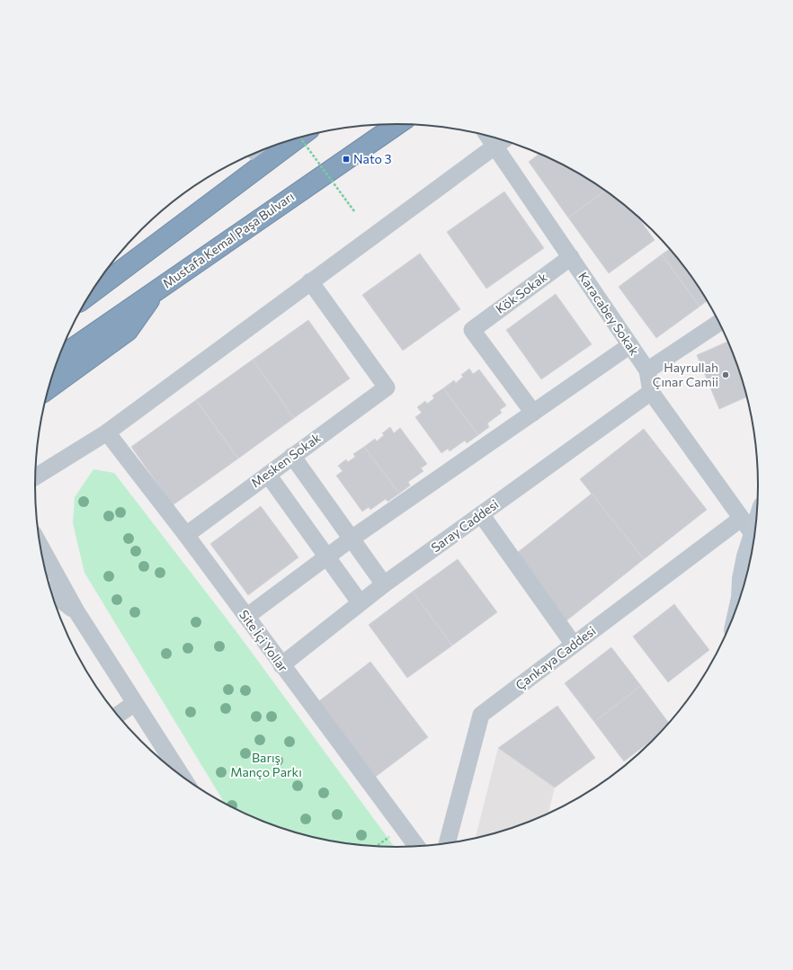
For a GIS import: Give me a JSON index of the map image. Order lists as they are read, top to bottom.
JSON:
{
  "streets": {
    "highway": ["Mustafa Kemal Paşa Bulvarı"],
    "street": [
      "Kök Sokak",
      "Karacabey Sokak",
      "Mesken Sokak",
      "Saray Caddesi",
      "Site İçi Yollar",
      "Çankaya Caddesi"
    ]
  },
  "crossings": [
    ["Kök Sokak", "Karacabey Sokak"],
    ["Karacabey Sokak", "Saray Caddesi"],
    ["Karacabey Sokak", "Çankaya Caddesi"],
    ["Mesken Sokak", "Site İçi Yollar"],
    ["Saray Caddesi", "Site İçi Yollar"]
  ],
  "parks": ["Barış Manço Parkı"],
  "places": {
    "transit": ["Nato 3"],
    "other": ["Hayrullah Çınar Camii"]
  }
}
